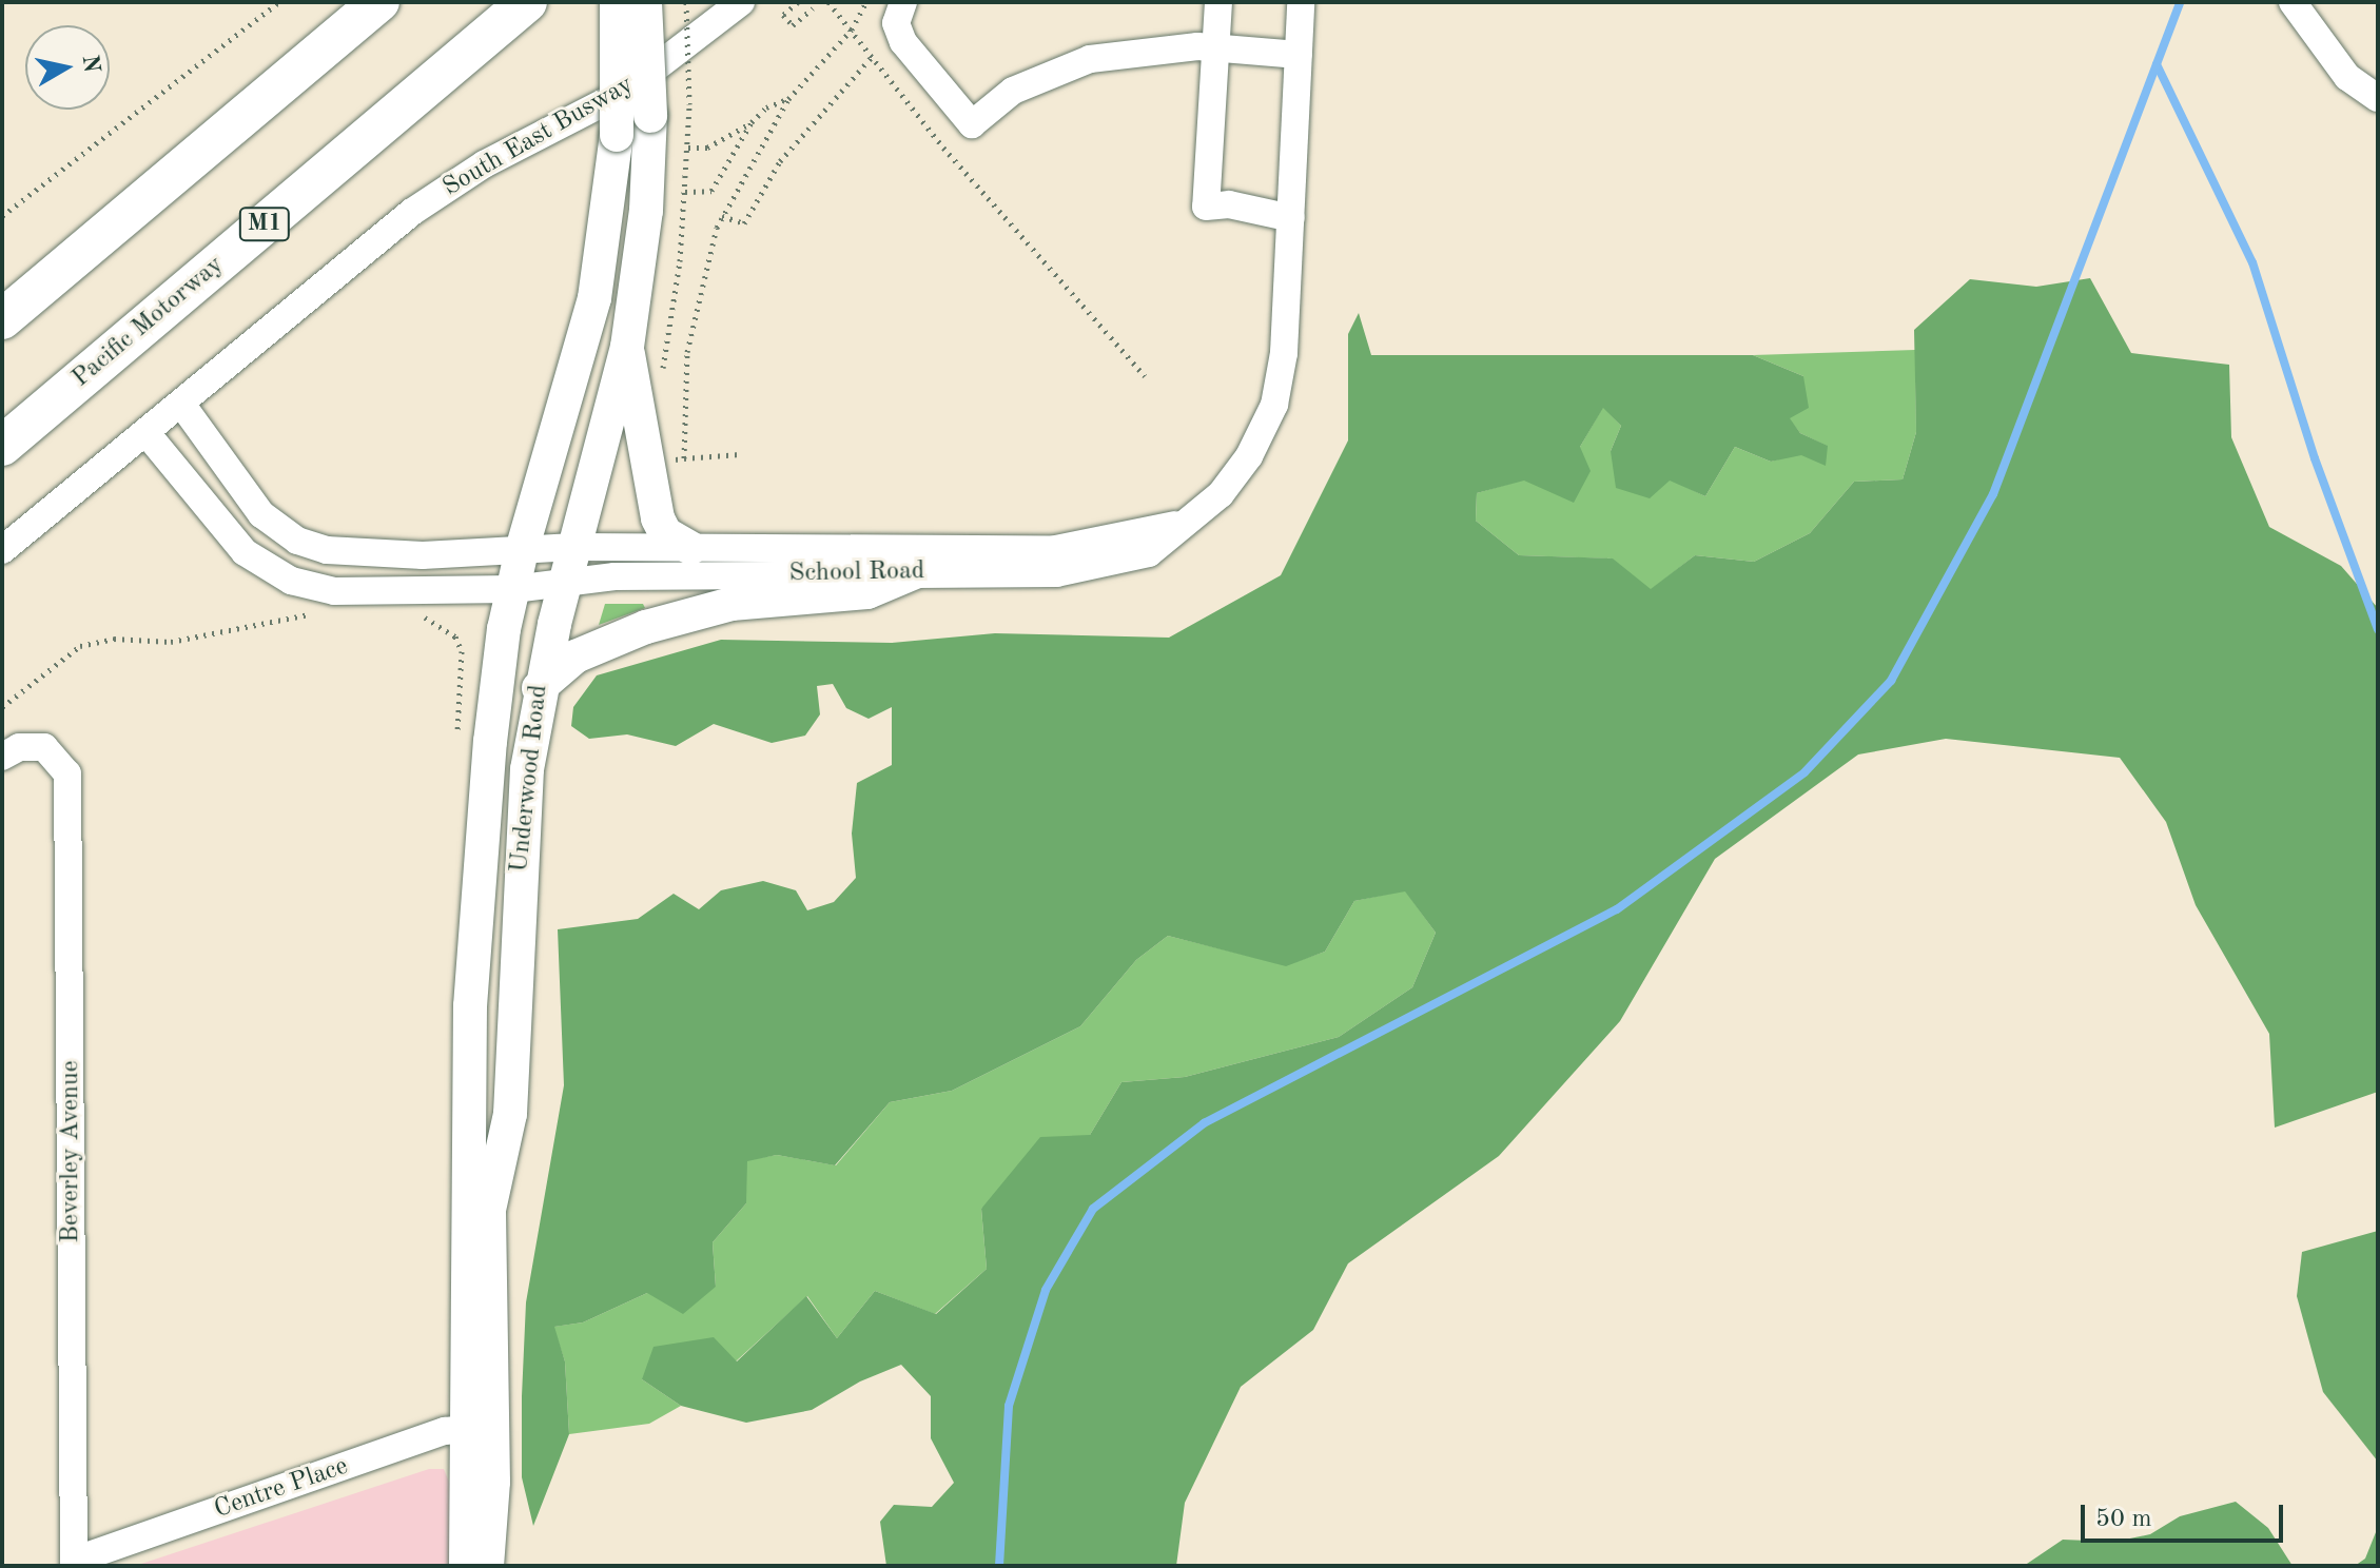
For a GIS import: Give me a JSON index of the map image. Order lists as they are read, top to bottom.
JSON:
{
  "streets": {
    "highway": ["M1", "Pacific Motorway"],
    "main road": ["Underwood Road"],
    "street": [
      "South East Busway",
      "School Road",
      "Beverley Avenue",
      "Centre Place"
    ]
  },
  "crossings": [
    ["School Road", "Underwood Road"],
    ["Underwood Road", "Centre Place"],
    ["Beverley Avenue", "Centre Place"]
  ],
  "scale_bar": "50 m",
  "north": "right"
}
